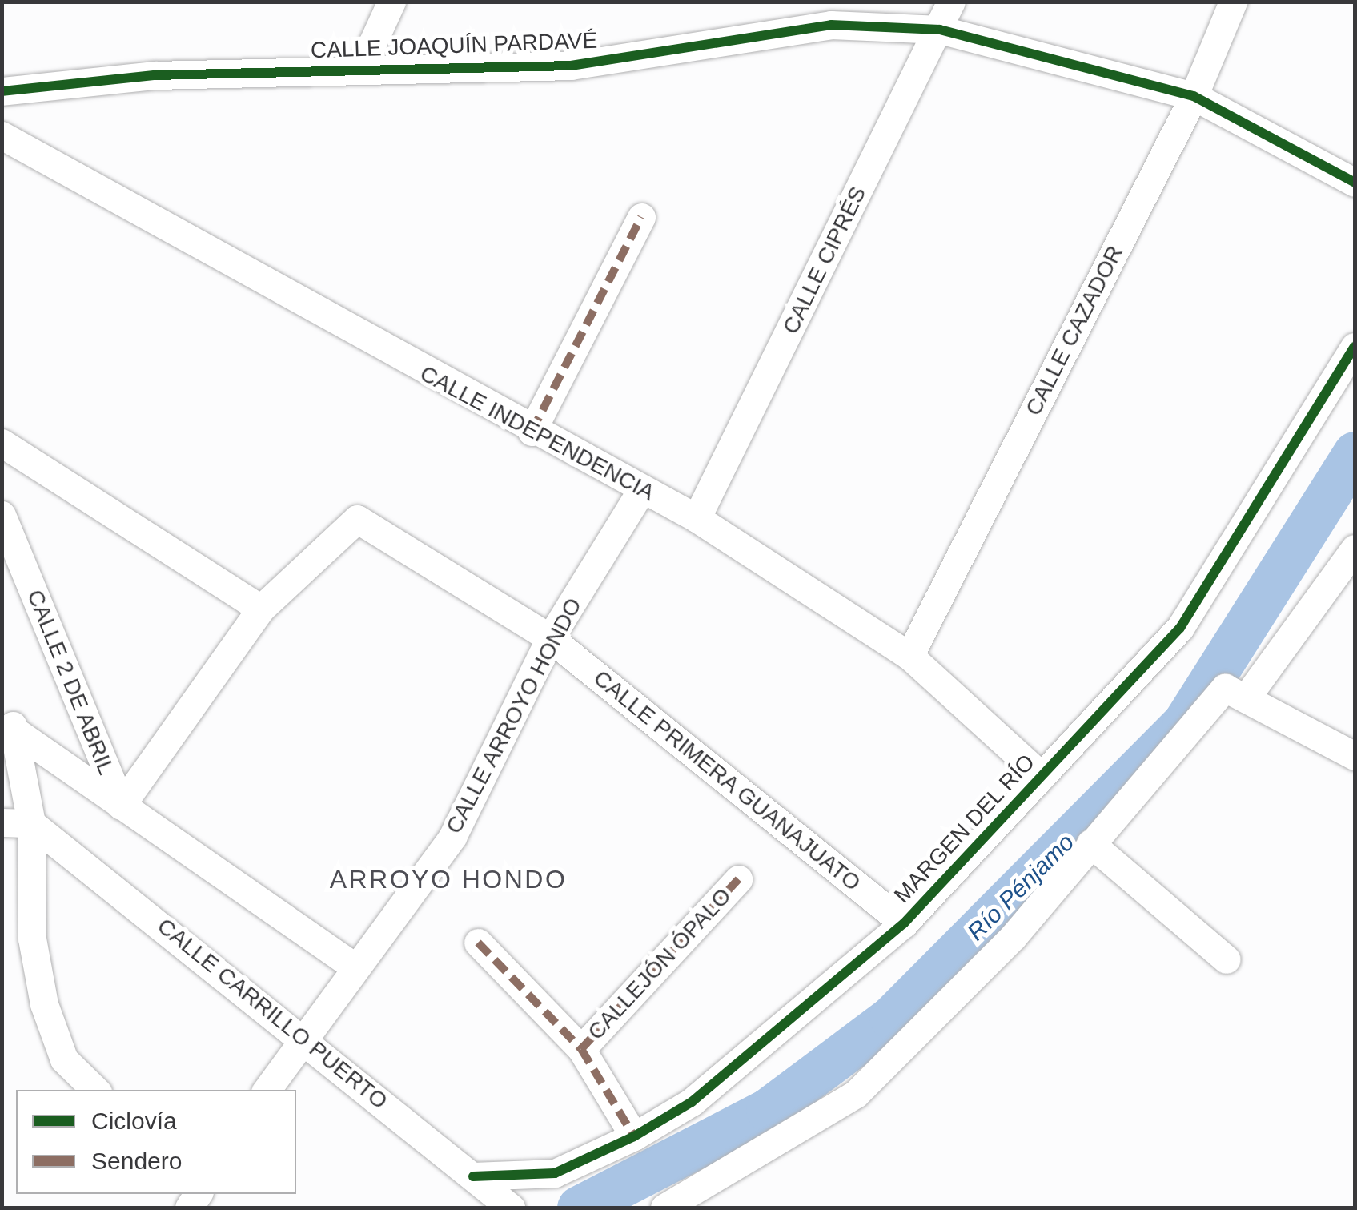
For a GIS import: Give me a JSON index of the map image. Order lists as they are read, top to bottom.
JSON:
{
  "streets": {
    "street": [
      "CALLE JOAQUÍN PARDAVÉ",
      "CALLE CIPRÉS",
      "CALLE CAZADOR",
      "CALLE INDEPENDENCIA",
      "CALLE 2 DE ABRIL",
      "CALLE ARROYO HONDO",
      "CALLE PRIMERA GUANAJUATO",
      "MARGEN DEL RÍO",
      "CALLEJÓN ÓPALO",
      "CALLE CARRILLO PUERTO"
    ]
  },
  "crossings": [
    ["CALLE JOAQUÍN PARDAVÉ", "CALLE CIPRÉS"],
    ["CALLE JOAQUÍN PARDAVÉ", "CALLE CAZADOR"],
    ["CALLE CIPRÉS", "CALLE INDEPENDENCIA"],
    ["CALLE CAZADOR", "CALLE INDEPENDENCIA"],
    ["CALLE INDEPENDENCIA", "CALLE ARROYO HONDO"],
    ["CALLE INDEPENDENCIA", "MARGEN DEL RÍO"],
    ["CALLE 2 DE ABRIL", "CALLE ARROYO HONDO"],
    ["CALLE ARROYO HONDO", "CALLE PRIMERA GUANAJUATO"],
    ["CALLE ARROYO HONDO", "CALLE CARRILLO PUERTO"],
    ["CALLE PRIMERA GUANAJUATO", "MARGEN DEL RÍO"],
    ["MARGEN DEL RÍO", "CALLE CARRILLO PUERTO"]
  ],
  "districts": ["ARROYO HONDO"],
  "water": ["Río Pénjamo"],
  "legend": ["Ciclovía", "Sendero"]
}
